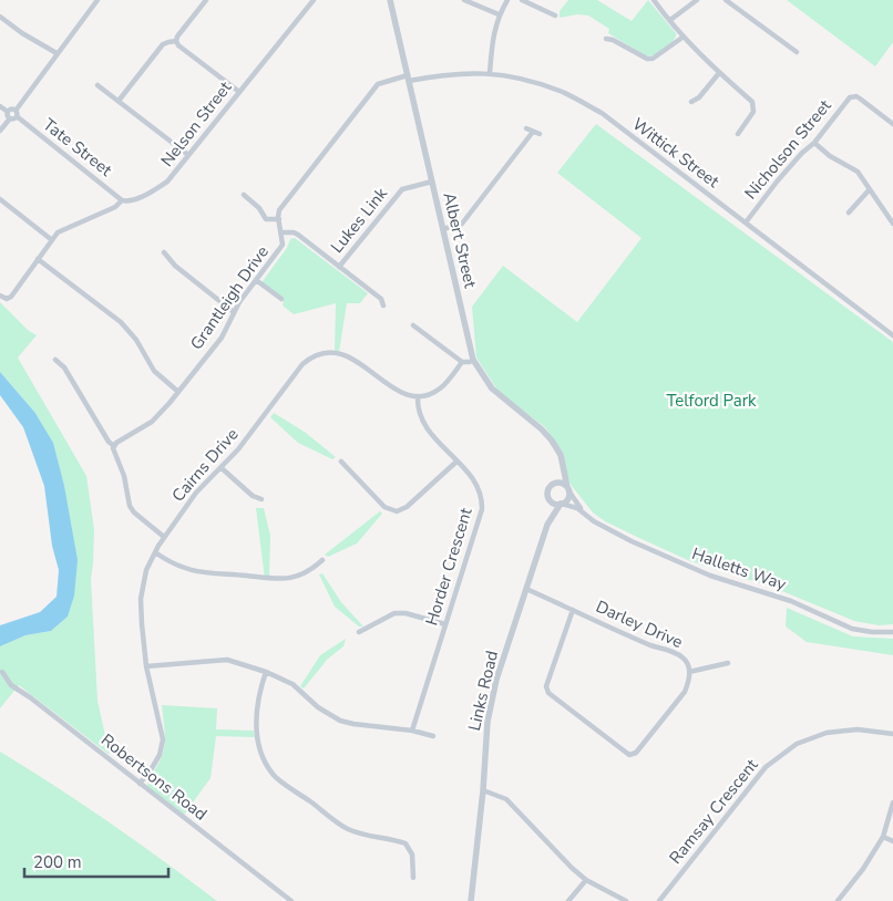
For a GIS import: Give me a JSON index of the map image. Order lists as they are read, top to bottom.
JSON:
{
  "streets": {
    "street": [
      "Nelson Street",
      "Tate Street",
      "Nicholson Street",
      "Wittick Street",
      "Lukes Link",
      "Albert Street",
      "Grantleigh Drive",
      "Cairns Drive",
      "Horder Crescent",
      "Halletts Way",
      "Darley Drive",
      "Links Road",
      "Robertsons Road",
      "Ramsay Crescent"
    ]
  },
  "crossings": [
    ["Nelson Street", "Tate Street"],
    ["Nicholson Street", "Wittick Street"],
    ["Wittick Street", "Albert Street"],
    ["Lukes Link", "Albert Street"],
    ["Albert Street", "Halletts Way"],
    ["Albert Street", "Links Road"],
    ["Cairns Drive", "Horder Crescent"],
    ["Cairns Drive", "Robertsons Road"],
    ["Halletts Way", "Links Road"],
    ["Darley Drive", "Links Road"]
  ],
  "parks": ["Telford Park"],
  "scale_bar": "200 m"
}
